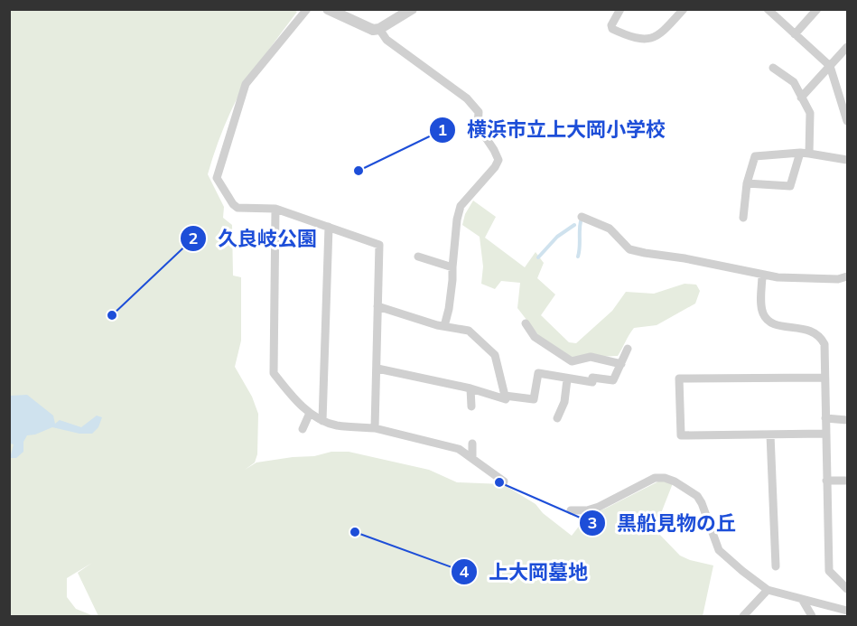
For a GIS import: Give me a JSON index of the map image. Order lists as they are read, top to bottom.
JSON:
{
  "places": [
    "横浜市立上大岡小学校",
    "久良岐公園",
    "黒船見物の丘",
    "上大岡墓地"
  ]
}
